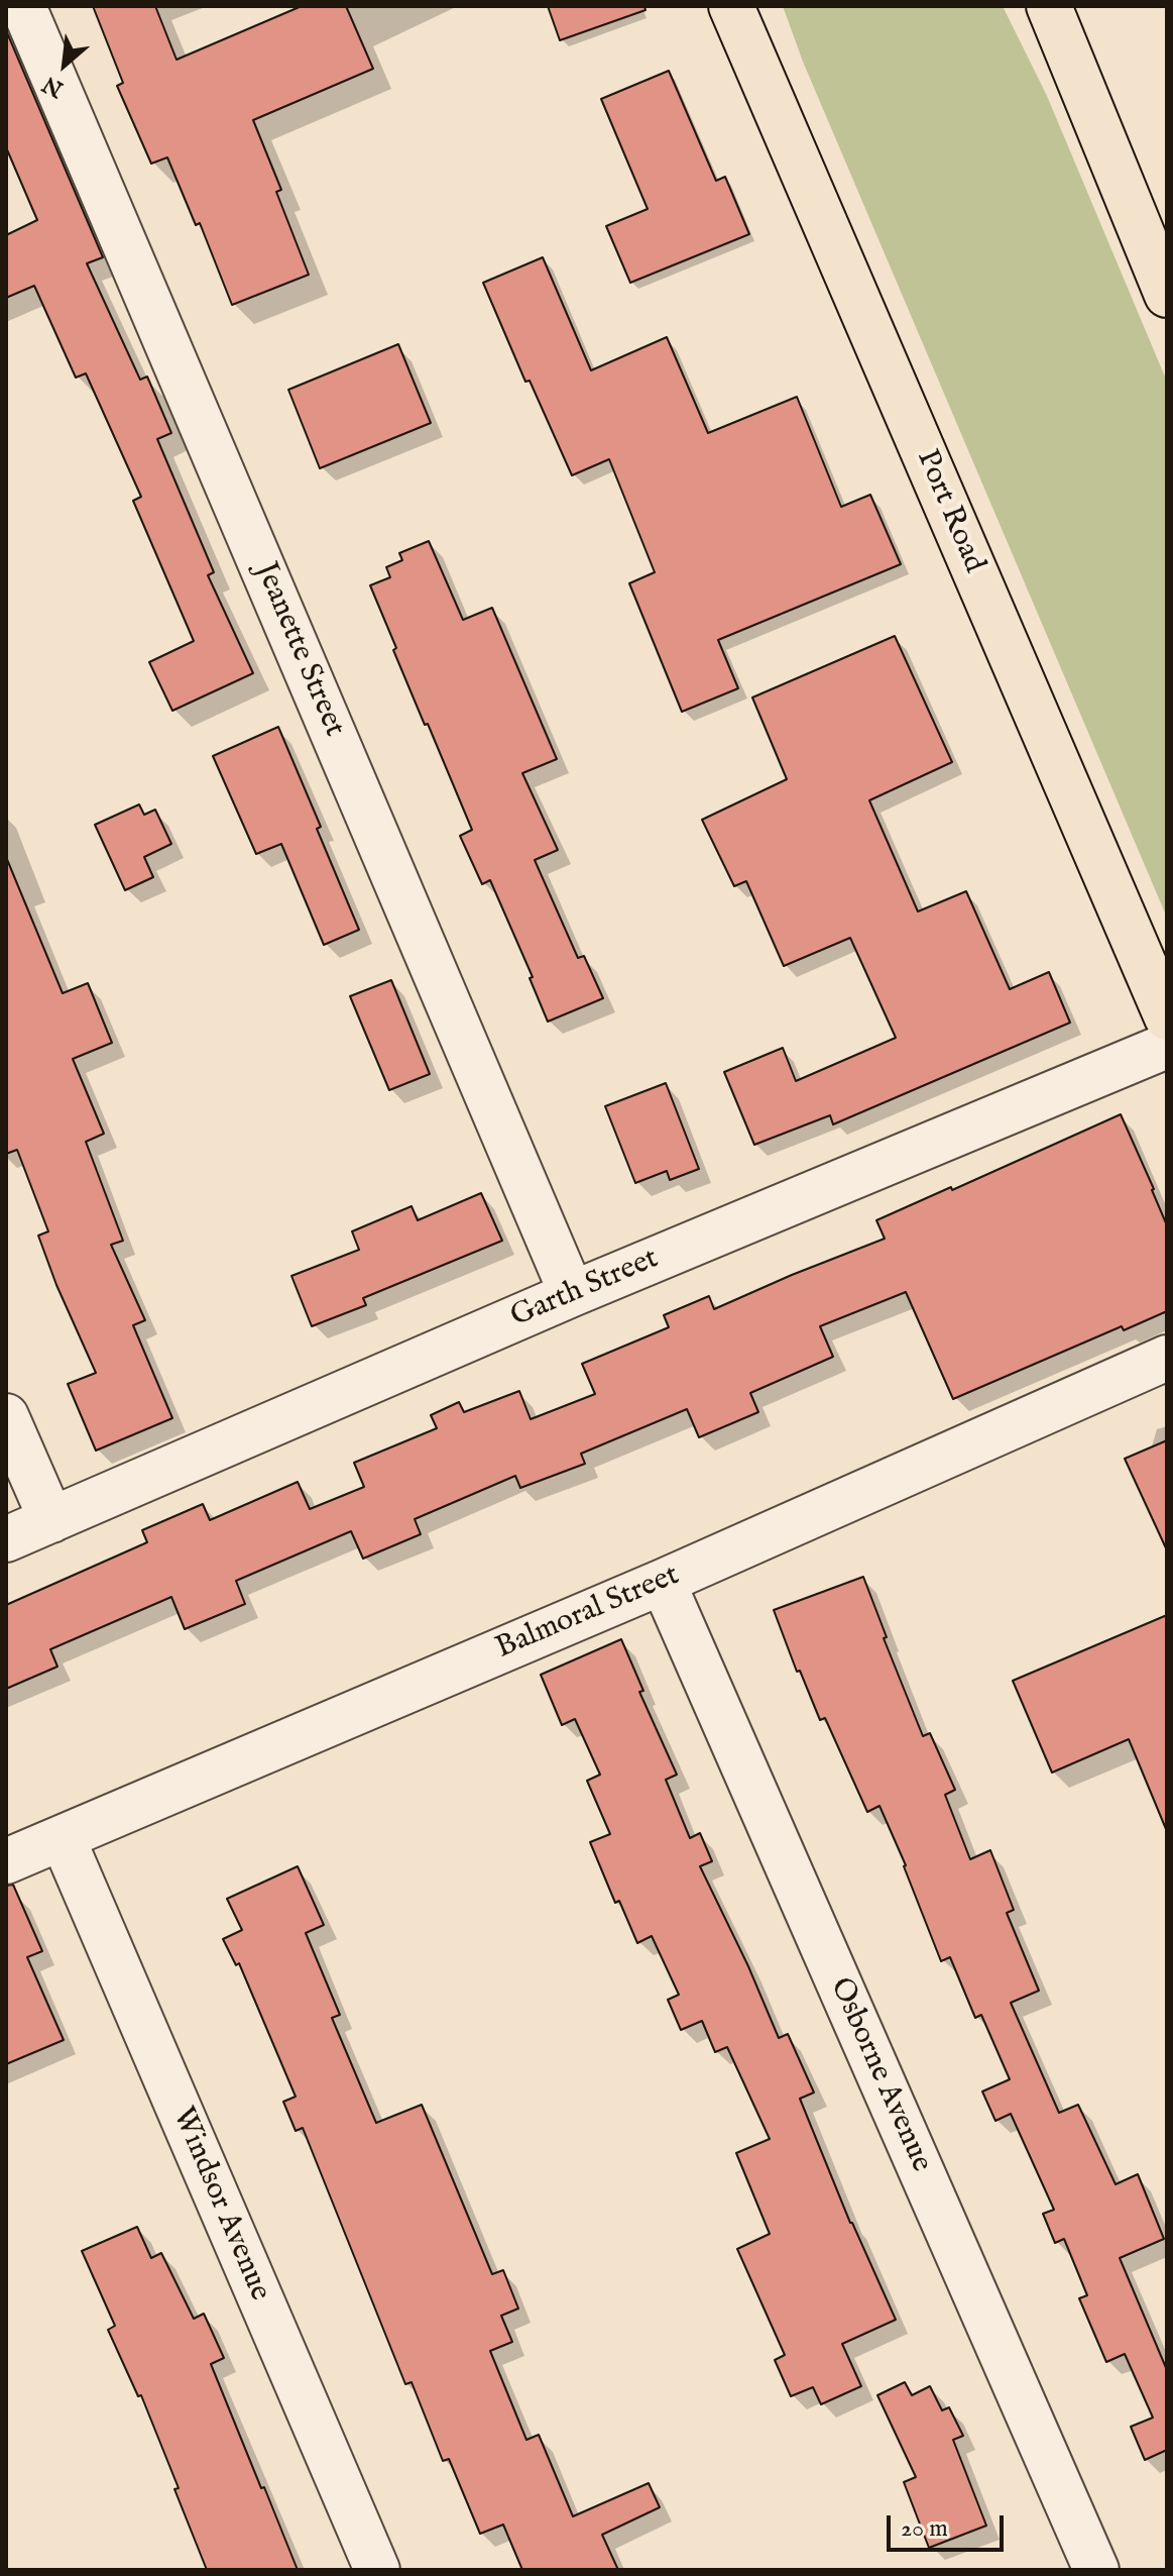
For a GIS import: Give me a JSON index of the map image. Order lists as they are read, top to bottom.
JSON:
{
  "streets": {
    "highway": ["Port Road"],
    "street": [
      "Jeanette Street",
      "Garth Street",
      "Balmoral Street",
      "Osborne Avenue",
      "Windsor Avenue"
    ]
  },
  "crossings": [
    ["Jeanette Street", "Garth Street"],
    ["Balmoral Street", "Osborne Avenue"],
    ["Balmoral Street", "Windsor Avenue"]
  ],
  "scale_bar": "20 m",
  "north": "bottom left"
}
